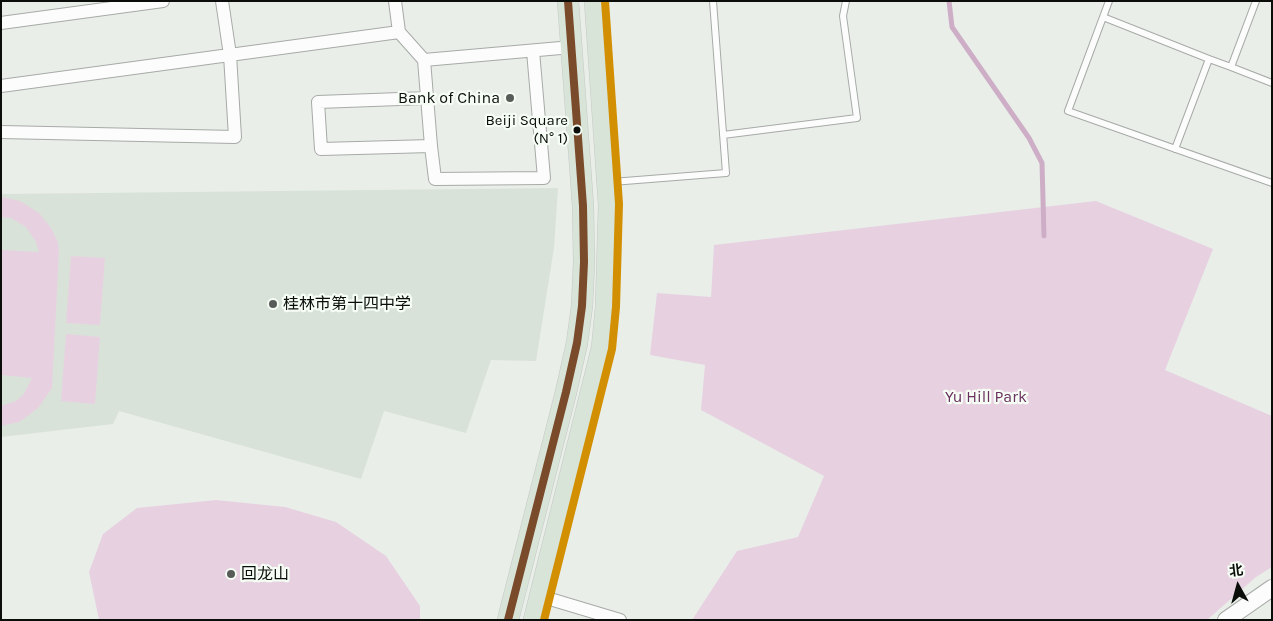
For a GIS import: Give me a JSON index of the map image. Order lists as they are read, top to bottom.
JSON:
{
  "parks": ["Yu Hill Park"],
  "places": [
    "Bank of China",
    "Beiji Square (N° 1)",
    "桂林市第十四中学",
    "回龙山"
  ],
  "north": "top"
}
